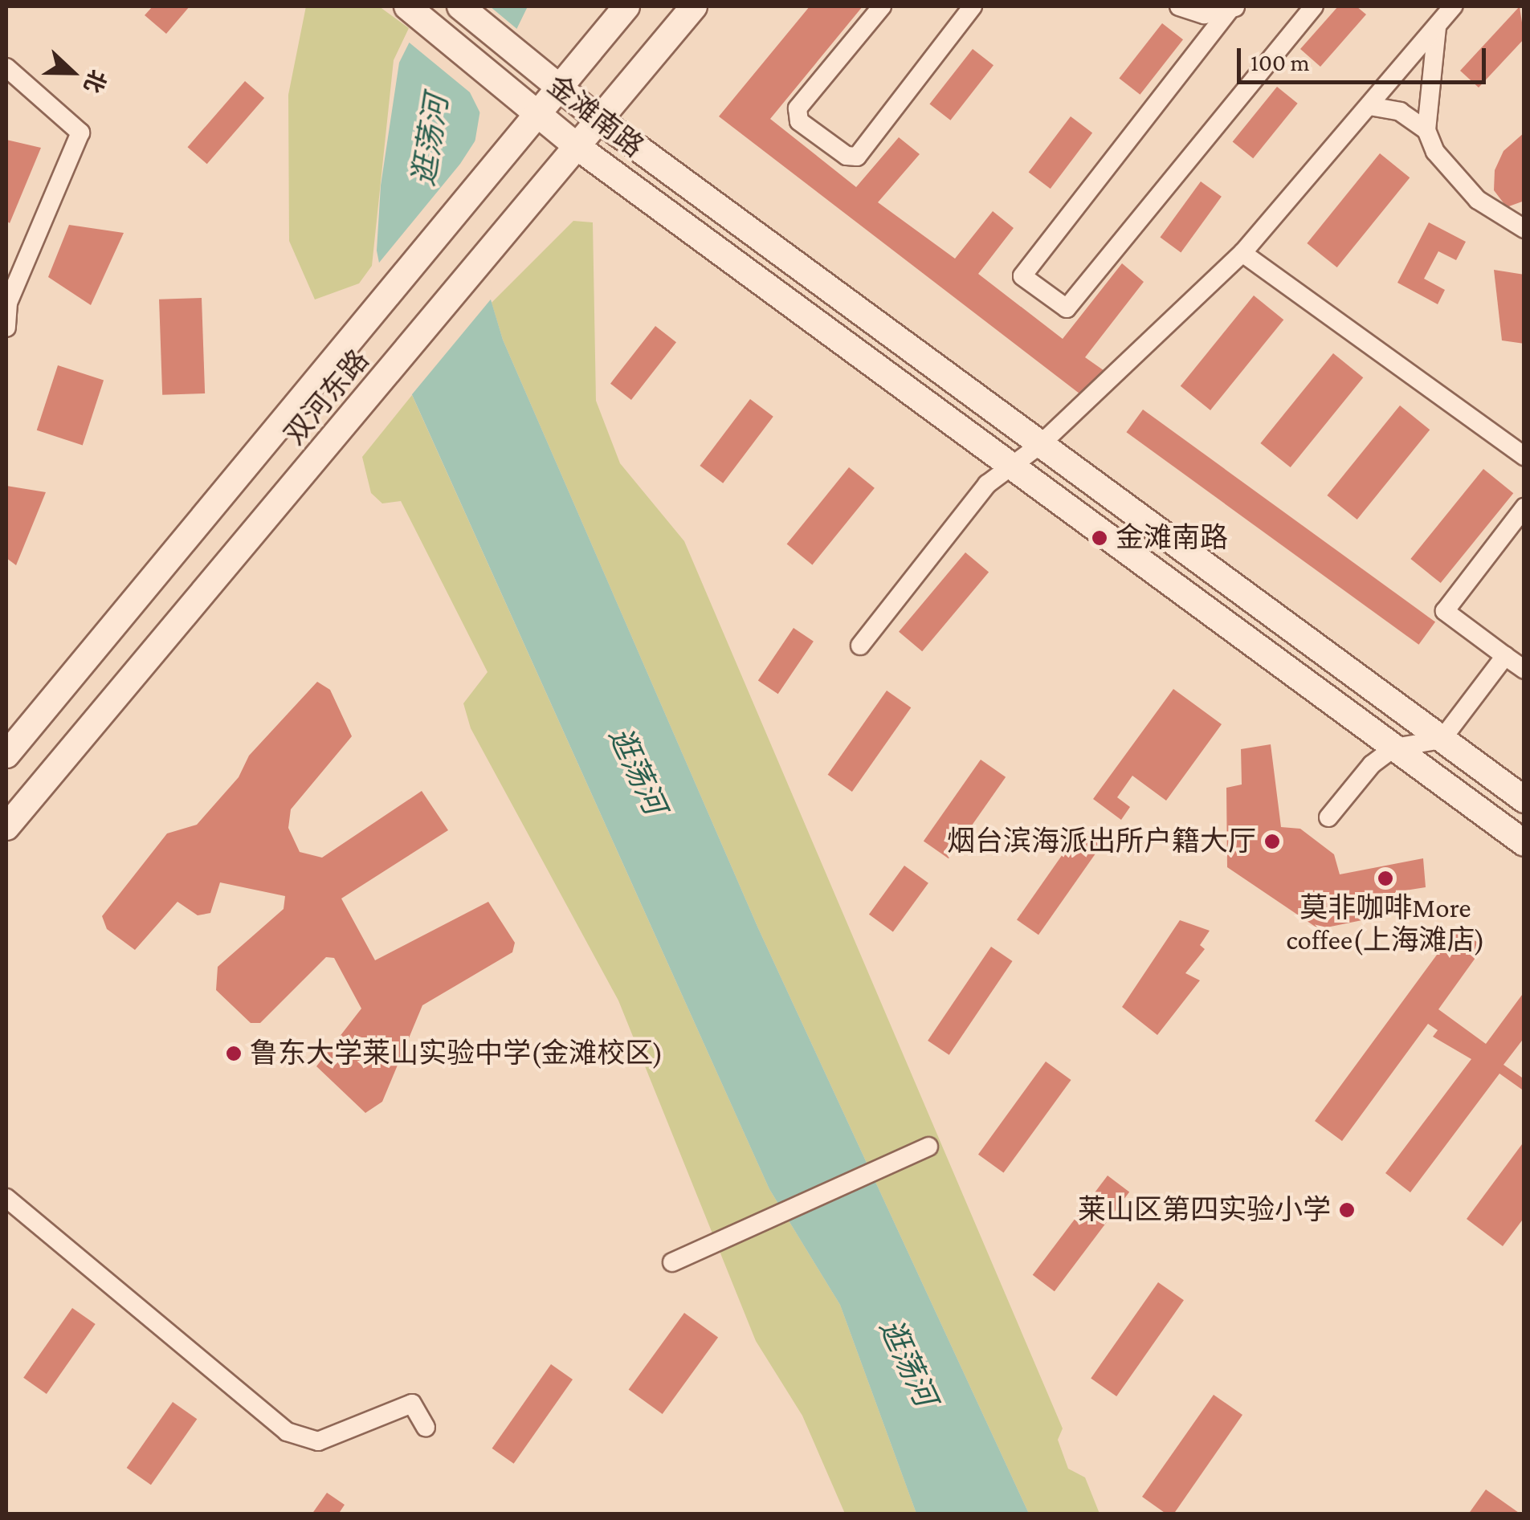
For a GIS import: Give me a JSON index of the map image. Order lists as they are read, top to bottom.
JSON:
{
  "streets": {
    "street": ["金滩南路", "双河东路"]
  },
  "crossings": [
    ["金滩南路", "双河东路"]
  ],
  "water": ["逛荡河"],
  "places": [
    "金滩南路",
    "烟台滨海派出所户籍大厅",
    "莫非咖啡More coffee(上海滩店)",
    "鲁东大学莱山实验中学(金滩校区)",
    "莱山区第四实验小学"
  ],
  "scale_bar": "100 m",
  "north": "right"
}
